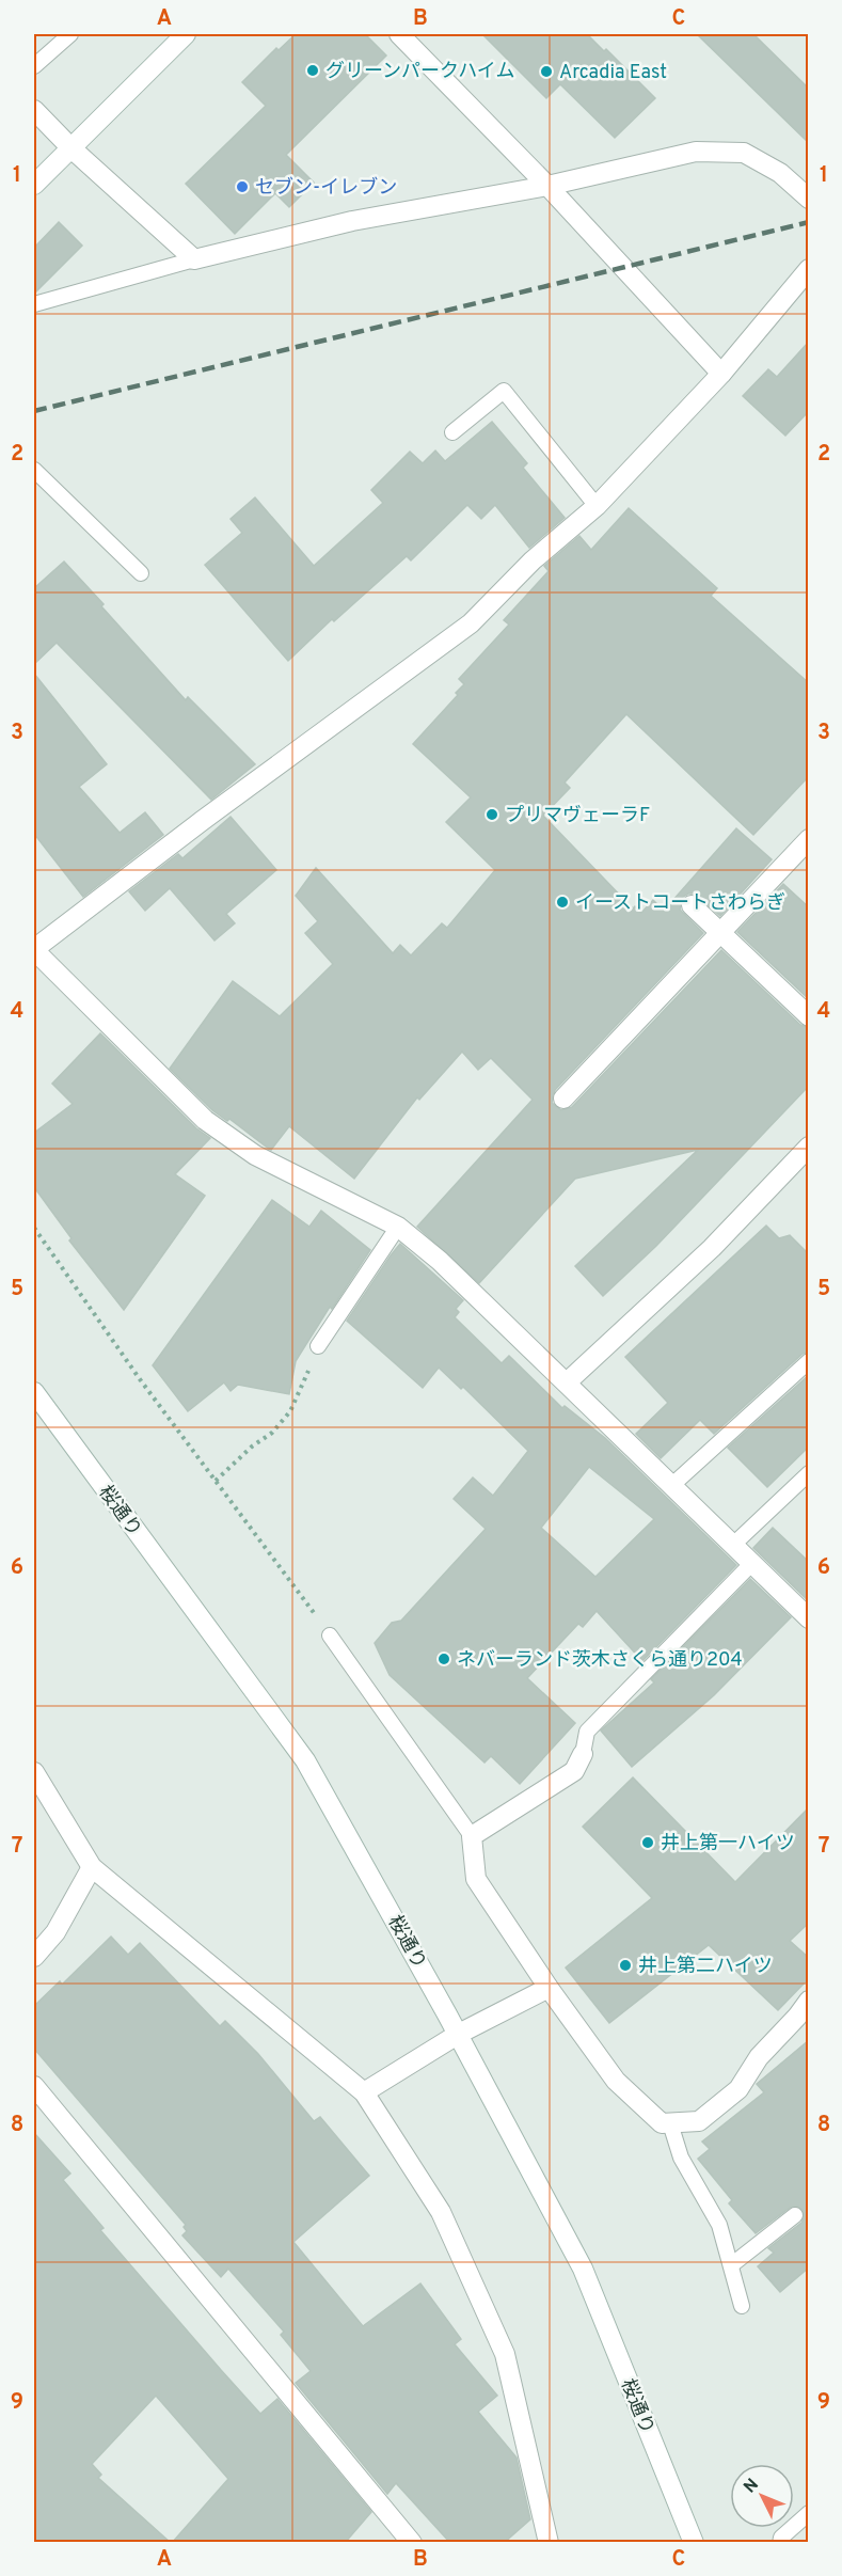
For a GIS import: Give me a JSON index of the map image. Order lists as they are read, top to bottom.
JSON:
{
  "streets": {
    "street": ["桜通り"]
  },
  "places": [
    "グリーンパークハイム",
    "Arcadia East",
    "セブン-イレブン",
    "プリマヴェーラF",
    "イーストコートさわらぎ",
    "ネバーランド茨木さくら通り204",
    "井上第一ハイツ",
    "井上第二ハイツ"
  ],
  "north": "top left",
  "grid": {
    "columns": ["A", "B", "C"],
    "rows": [
      "1",
      "2",
      "3",
      "4",
      "5",
      "6",
      "7",
      "8",
      "9"
    ]
  }
}
